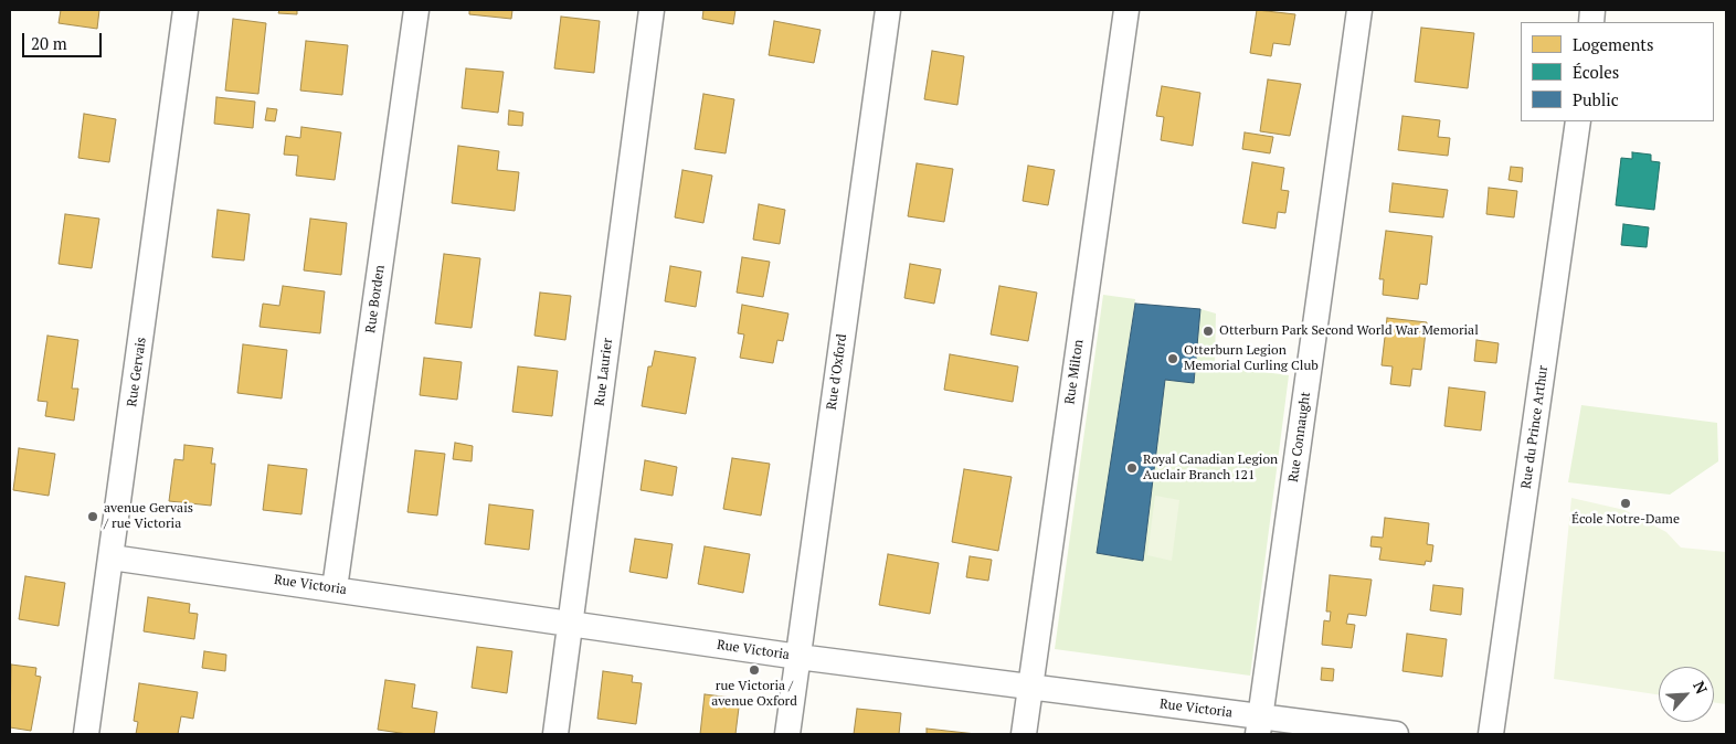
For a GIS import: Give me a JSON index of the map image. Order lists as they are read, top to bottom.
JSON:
{
  "streets": {
    "street": [
      "Rue Borden",
      "Rue Gervais",
      "Rue Laurier",
      "Rue d'Oxford",
      "Rue Milton",
      "Rue du Prince Arthur",
      "Rue Connaught",
      "Rue Victoria"
    ]
  },
  "crossings": [
    ["Rue Borden", "Rue Victoria"],
    ["Rue Gervais", "Rue Victoria"],
    ["Rue Laurier", "Rue Victoria"],
    ["Rue d'Oxford", "Rue Victoria"],
    ["Rue Milton", "Rue Victoria"],
    ["Rue Connaught", "Rue Victoria"]
  ],
  "places": [
    "Otterburn Park Second World War Memorial",
    "Otterburn Legion Memorial Curling Club",
    "Royal Canadian Legion Auclair Branch 121",
    "École Notre-Dame",
    "avenue Gervais / rue Victoria",
    "rue Victoria / avenue Oxford"
  ],
  "legend": ["Logements", "Écoles", "Public"],
  "scale_bar": "20 m",
  "north": "top right"
}
